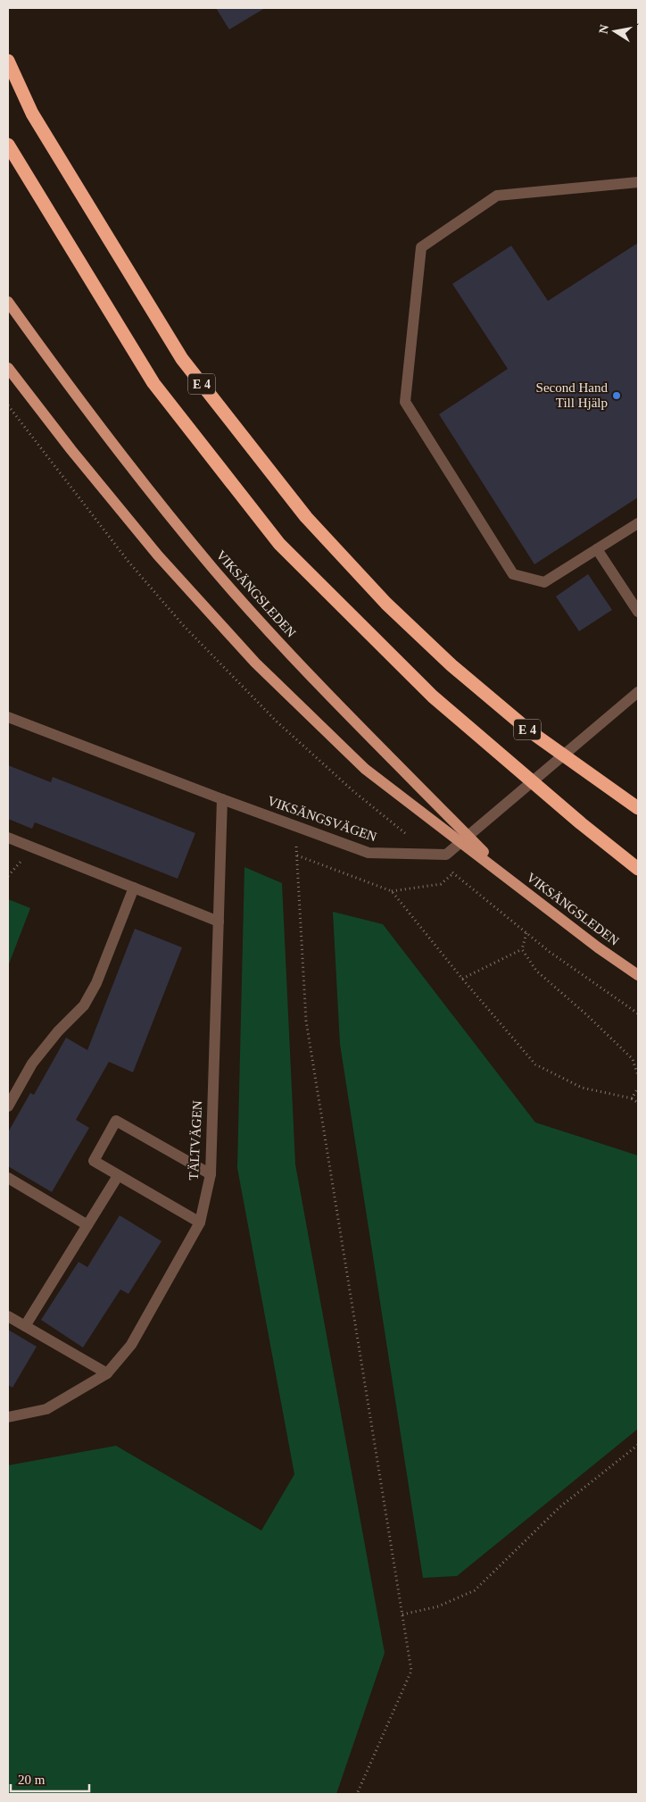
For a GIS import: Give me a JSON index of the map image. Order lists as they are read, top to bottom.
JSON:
{
  "streets": {
    "highway": ["E 4"],
    "main road": ["VIKSÄNGSLEDEN"],
    "street": ["VIKSÄNGSVÄGEN", "TÄLTVÄGEN"]
  },
  "crossings": [
    ["VIKSÄNGSVÄGEN", "TÄLTVÄGEN"]
  ],
  "places": ["Second Hand Till Hjälp"],
  "scale_bar": "20 m",
  "north": "left"
}
